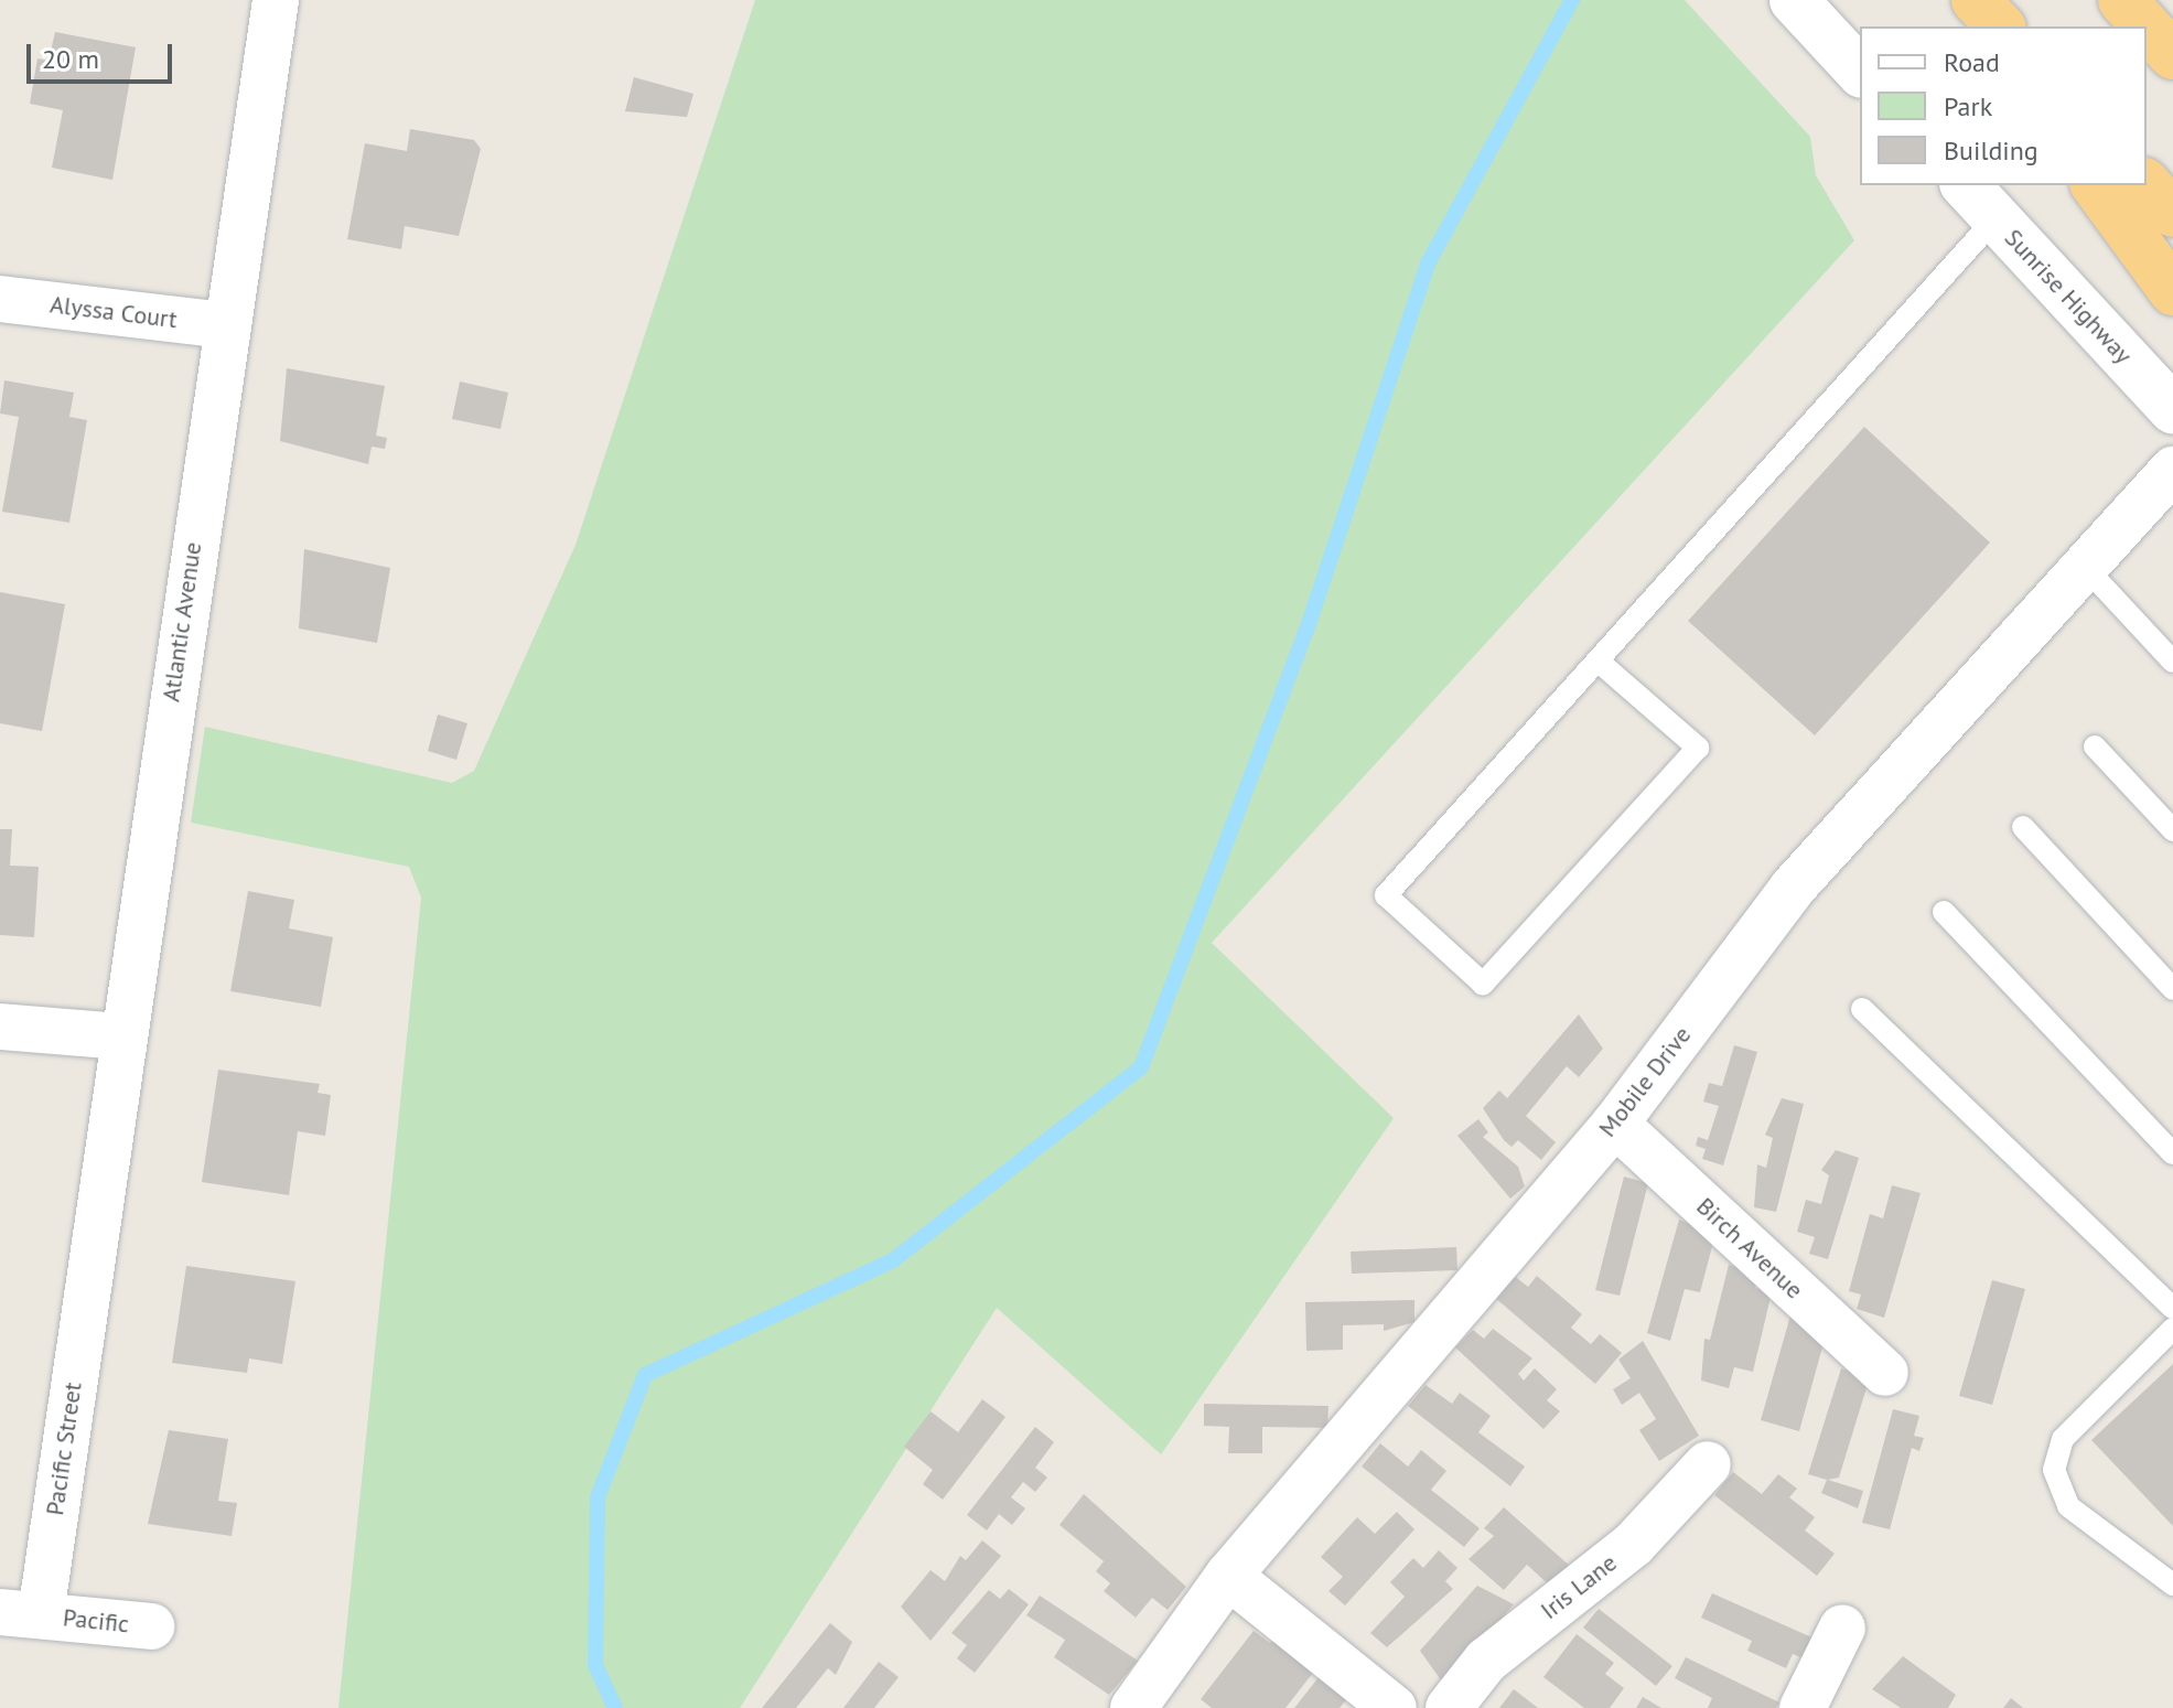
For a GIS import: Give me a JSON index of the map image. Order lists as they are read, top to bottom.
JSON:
{
  "streets": {
    "main road": ["Sunrise Highway"],
    "street": [
      "Alyssa Court",
      "Atlantic Avenue",
      "Mobile Drive",
      "Birch Avenue",
      "Pacific Street",
      "Iris Lane",
      "Pacific"
    ]
  },
  "crossings": [
    ["Alyssa Court", "Atlantic Avenue"],
    ["Atlantic Avenue", "Pacific Street"],
    ["Mobile Drive", "Birch Avenue"],
    ["Pacific Street", "Pacific"]
  ],
  "legend": ["Road", "Park", "Building"],
  "scale_bar": "20 m"
}
